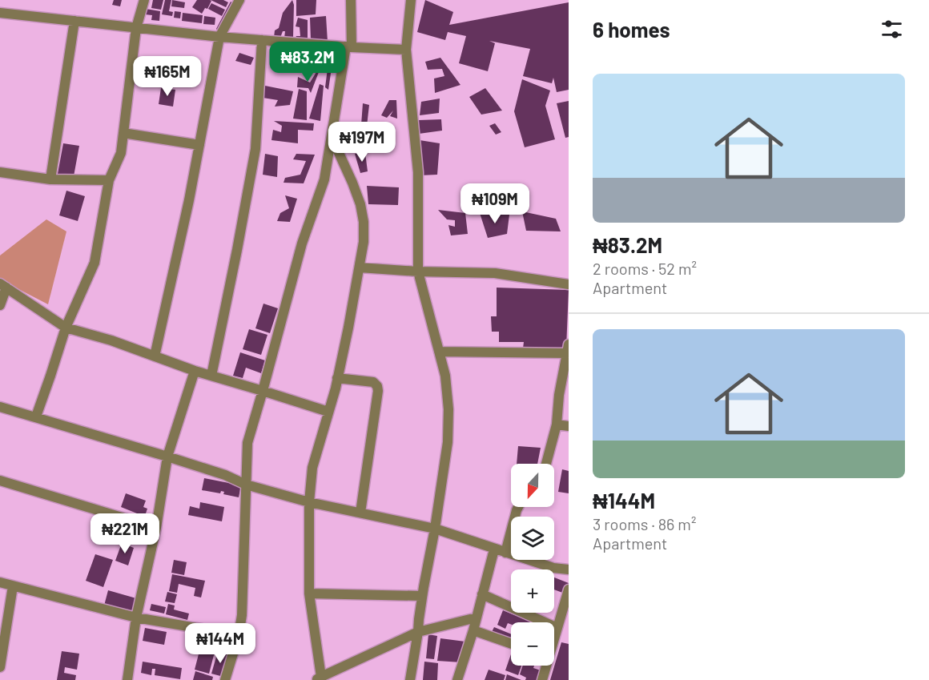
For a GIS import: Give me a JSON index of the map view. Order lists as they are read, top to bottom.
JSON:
{
  "north": "bottom",
  "page": {
    "heading": "6 homes",
    "price": [
      "₦83.2M",
      "₦165M",
      "₦197M",
      "₦109M",
      "₦221M",
      "₦144M"
    ],
    "list": [
      {
        "name": "₦83.2M",
        "note": "2 rooms · 52 m² · Apartment"
      },
      {
        "name": "₦144M",
        "note": "3 rooms · 86 m² · Apartment"
      }
    ],
    "map_buttons": ["+", "−"]
  }
}
